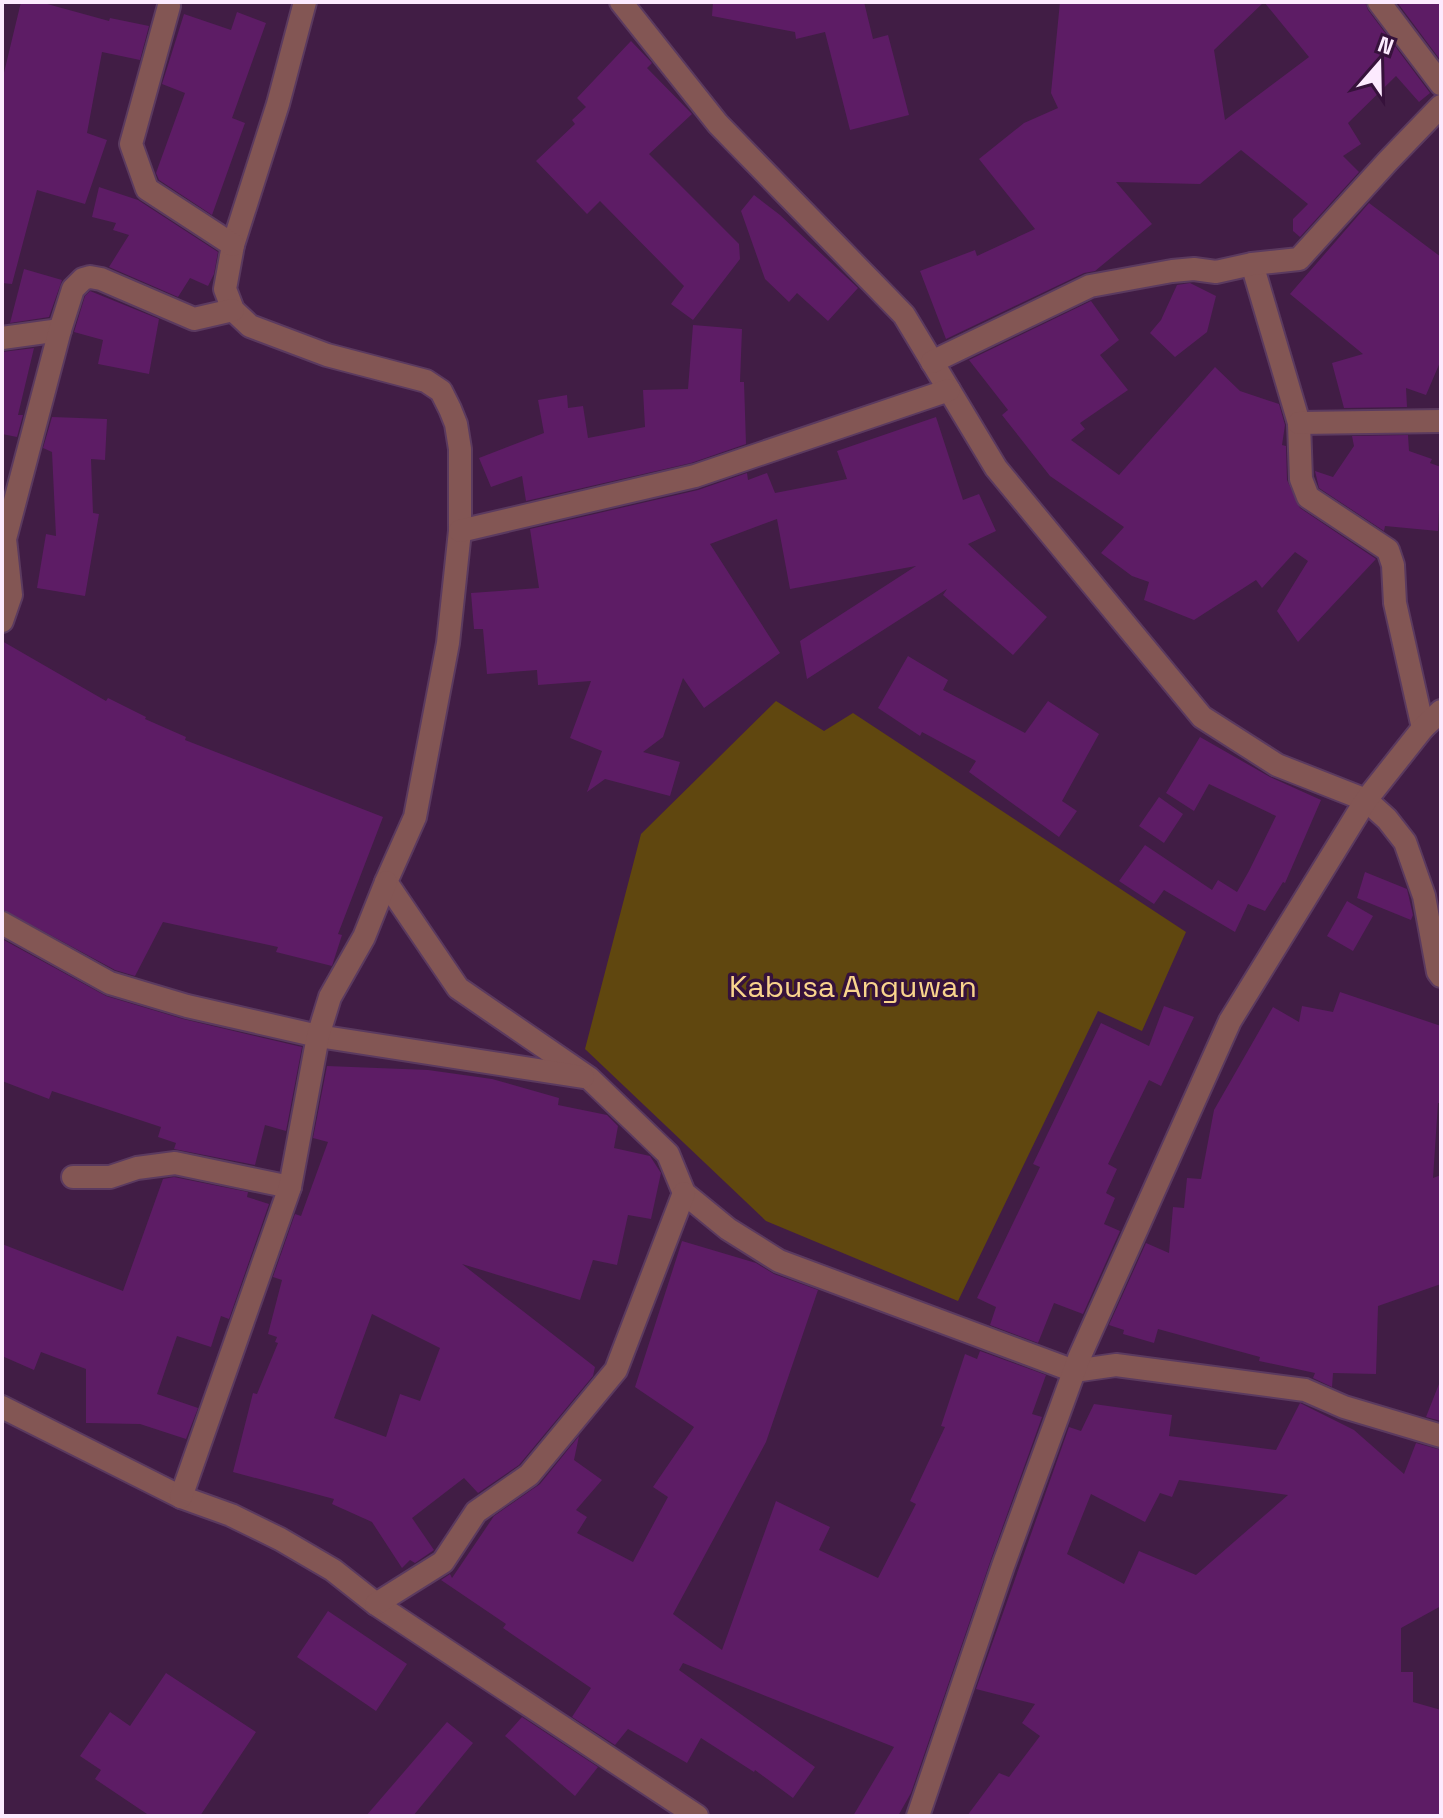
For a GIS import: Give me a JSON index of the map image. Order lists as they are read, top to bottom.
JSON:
{
  "parks": ["Kabusa Anguwan"],
  "north": "top"
}
